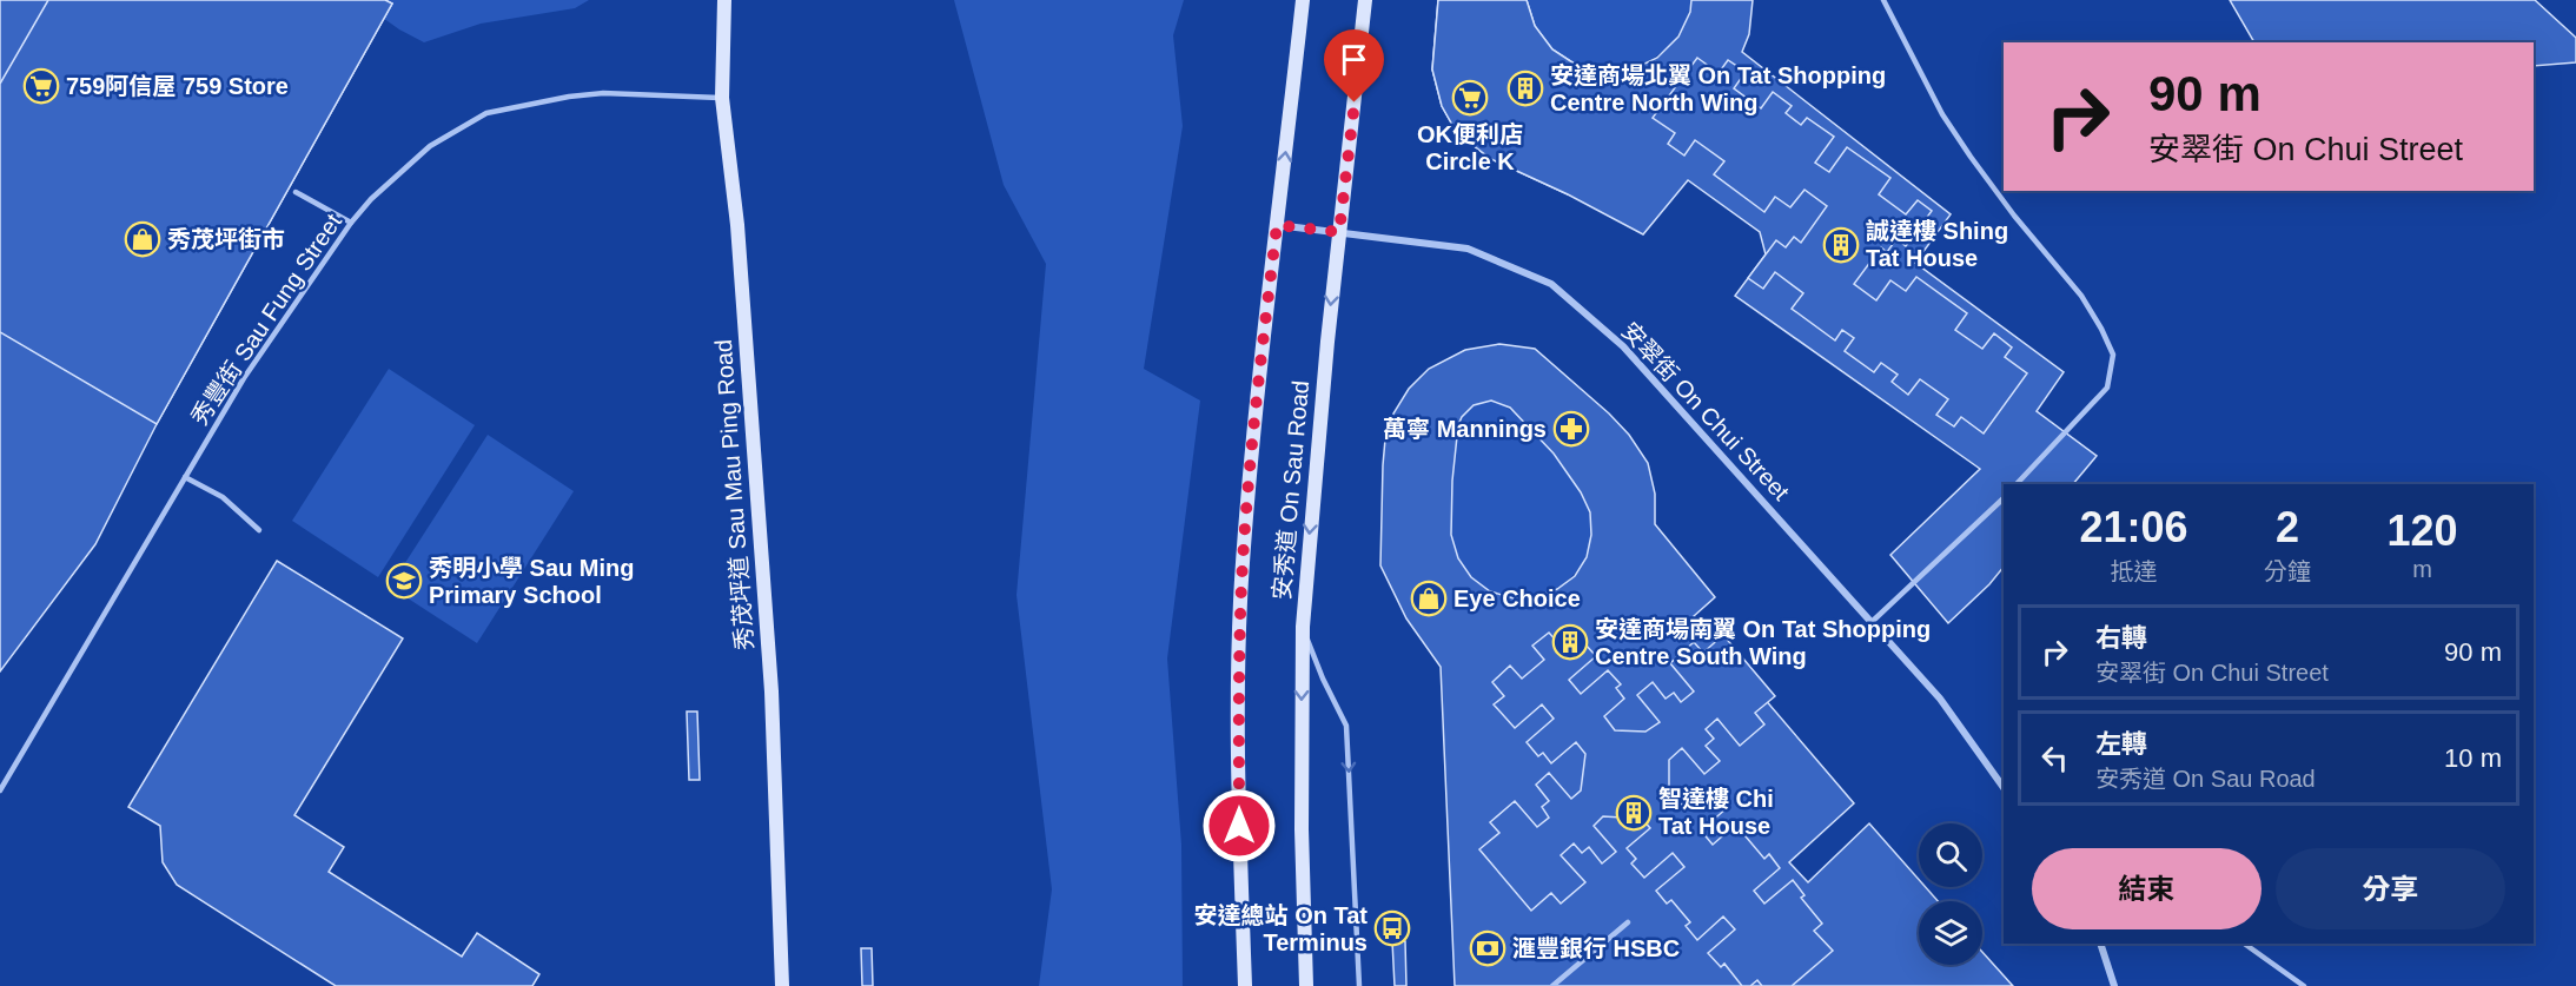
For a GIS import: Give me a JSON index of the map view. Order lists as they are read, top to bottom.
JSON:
{
  "streets": {
    "main road": ["安秀道 On Sau Road", "秀茂坪道 Sau Mau Ping Road"],
    "street": ["安翠街 On Chui Street"],
    "lane": ["秀豐街 Sau Fung Street"]
  },
  "crossings": [
    ["秀豐街 Sau Fung Street", "秀茂坪道 Sau Mau Ping Road"],
    ["安翠街 On Chui Street", "安秀道 On Sau Road"]
  ],
  "places": {
    "supermarket": ["759阿信屋 759 Store", "OK便利店 Circle K"],
    "building": [
      "安達商場北翼 On Tat Shopping Centre North Wing",
      "誠達樓 Shing Tat House",
      "安達商場南翼 On Tat Shopping Centre South Wing",
      "智達樓 Chi Tat House"
    ],
    "shop": ["秀茂坪街市", "Eye Choice"],
    "pharmacy": ["萬寧 Mannings"],
    "school or university": ["秀明小學 Sau Ming Primary School"],
    "bus stop": ["安達總站 On Tat Terminus"],
    "bank": ["滙豐銀行 HSBC"]
  },
  "page": {
    "turn": ["90 m", "安翠街 On Chui Street"],
    "eta": [
      "21:06",
      "抵達",
      "2",
      "分鐘",
      "120",
      "m"
    ],
    "list": [
      {
        "name": "右轉",
        "note": "安翠街 On Chui Street",
        "value": "90 m"
      },
      {
        "name": "左轉",
        "note": "安秀道 On Sau Road",
        "value": "10 m"
      }
    ],
    "buttons": ["結束", "分享"]
  }
}
